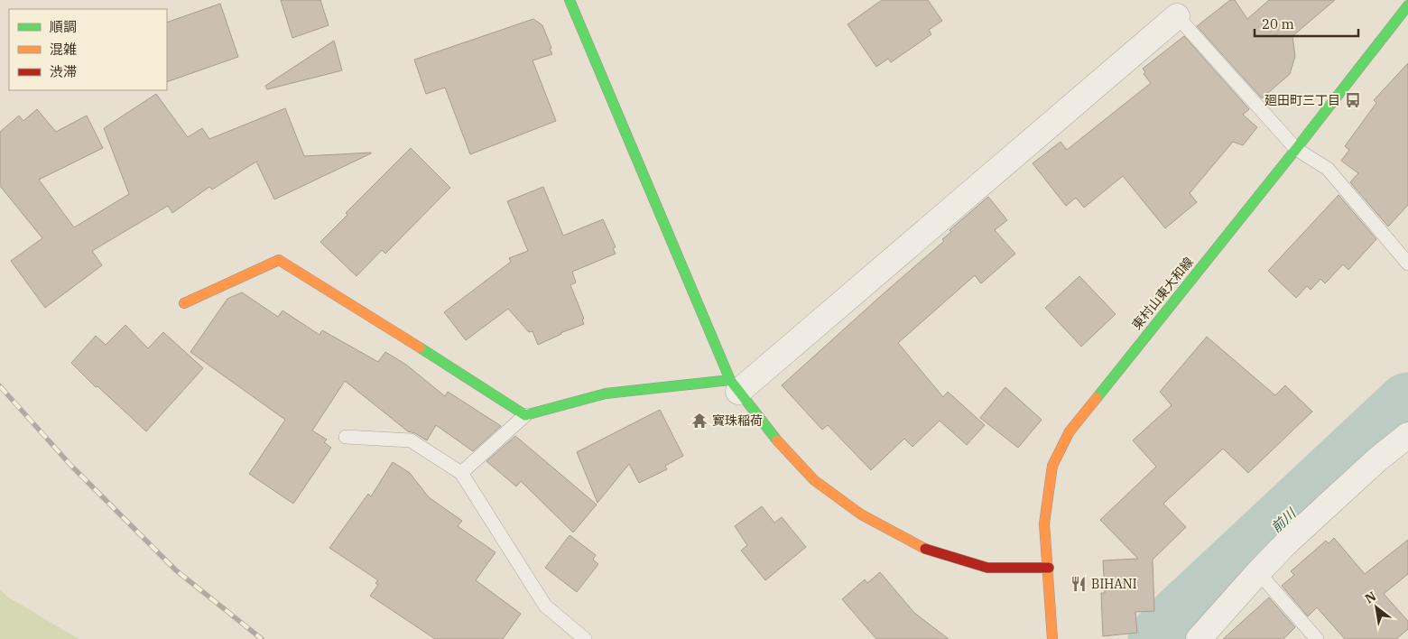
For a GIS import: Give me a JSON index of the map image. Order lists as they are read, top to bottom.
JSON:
{
  "streets": {
    "street": ["東村山東大和線"]
  },
  "water": ["前川"],
  "places": {
    "bus stop": ["廻田町三丁目"],
    "temple": ["寳珠稲荷"],
    "restaurant": ["BIHANI"]
  },
  "legend": ["順調", "混雑", "渋滞"],
  "scale_bar": "20 m",
  "north": "top left"
}
